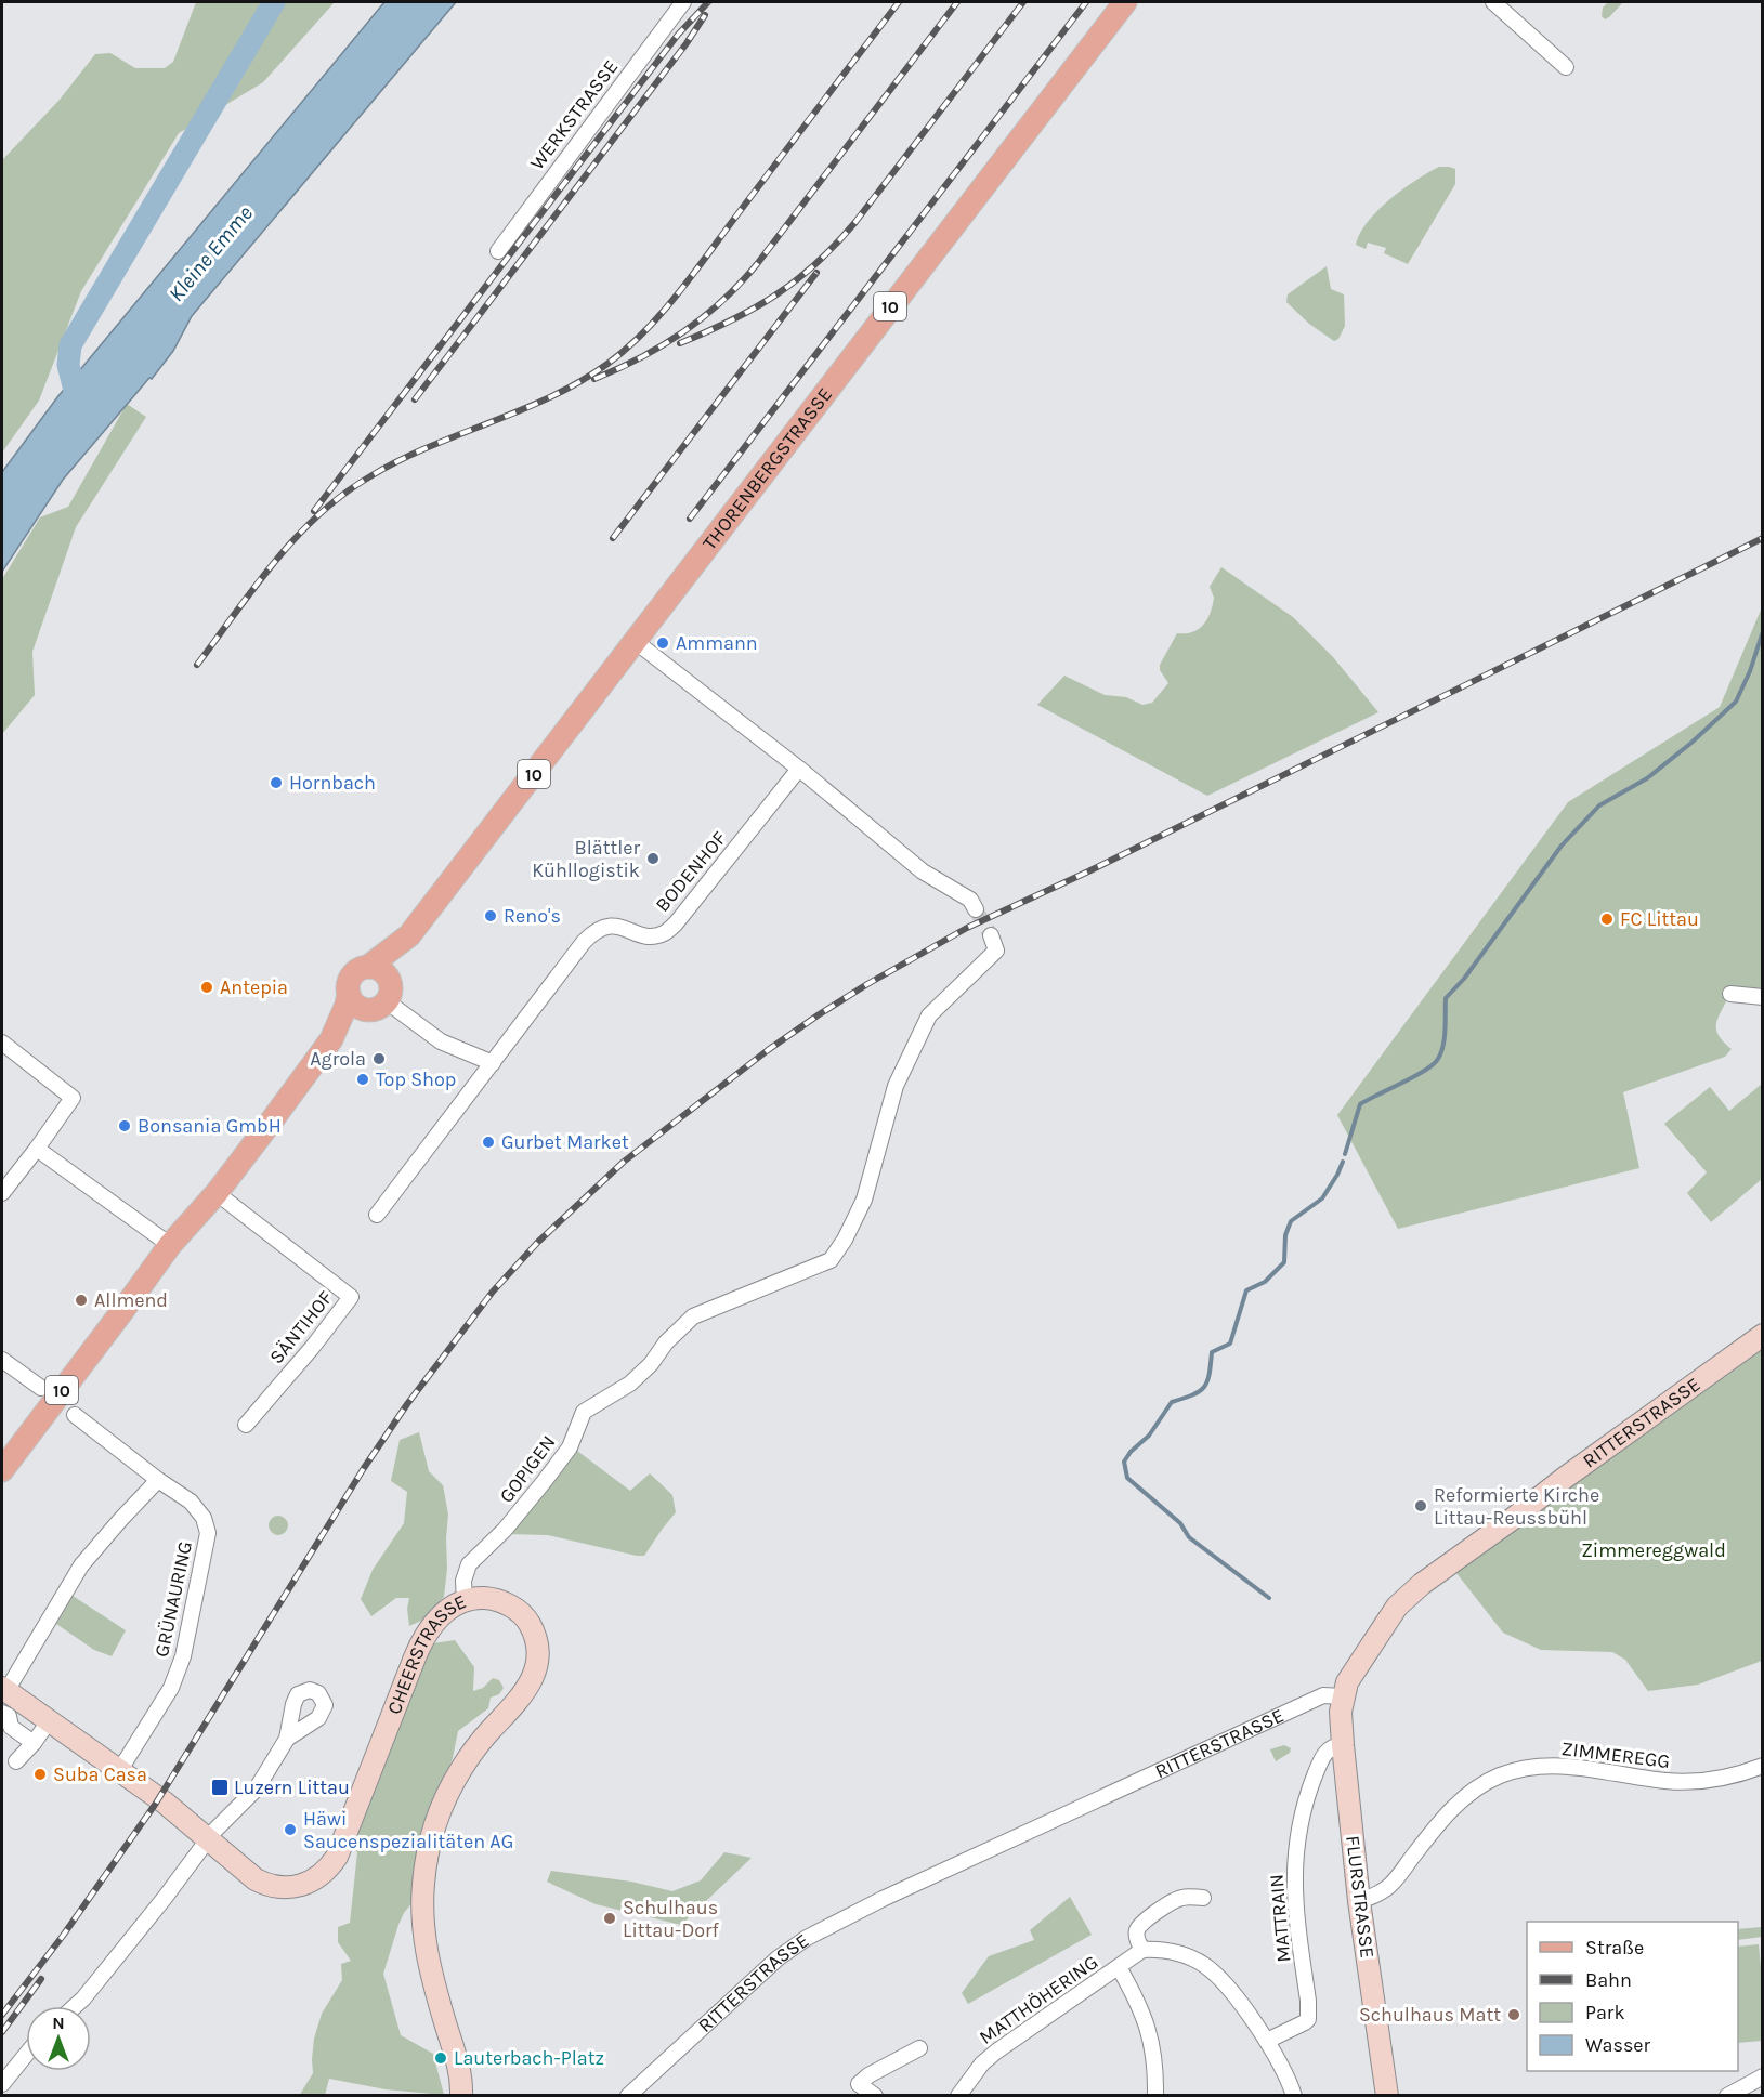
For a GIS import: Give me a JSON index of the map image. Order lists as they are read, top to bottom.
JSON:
{
  "streets": {
    "main road": ["10", "THORENBERGSTRASSE"],
    "street": [
      "WERKSTRASSE",
      "BODENHOF",
      "SÄNTIHOF",
      "RITTERSTRASSE",
      "GOPIGEN",
      "GRÜNAURING",
      "CHEERSTRASSE",
      "ZIMMEREGG",
      "FLURSTRASSE",
      "MATTRAIN",
      "MATTHÖHERING"
    ]
  },
  "crossings": [
    ["10", "THORENBERGSTRASSE"],
    ["10", "SÄNTIHOF"],
    ["RITTERSTRASSE", "FLURSTRASSE"],
    ["GOPIGEN", "CHEERSTRASSE"],
    ["GRÜNAURING", "CHEERSTRASSE"],
    ["ZIMMEREGG", "FLURSTRASSE"],
    ["FLURSTRASSE", "MATTRAIN"]
  ],
  "water": ["Kleine Emme"],
  "parks": ["Zimmereggwald"],
  "places": {
    "other": [
      "Ammann",
      "Hornbach",
      "Blättler Kühllogistik",
      "Reno's",
      "FC Littau",
      "Antepia",
      "Agrola",
      "Top Shop",
      "Bonsania GmbH",
      "Gurbet Market",
      "Allmend",
      "Reformierte Kirche Littau-Reussbühl",
      "Suba Casa",
      "Häwi Saucenspezialitäten AG",
      "Schulhaus Littau-Dorf",
      "Schulhaus Matt",
      "Lauterbach-Platz"
    ],
    "transit": ["Luzern Littau"]
  },
  "legend": [
    "Straße",
    "Bahn",
    "Park",
    "Wasser"
  ],
  "north": "top"
}
